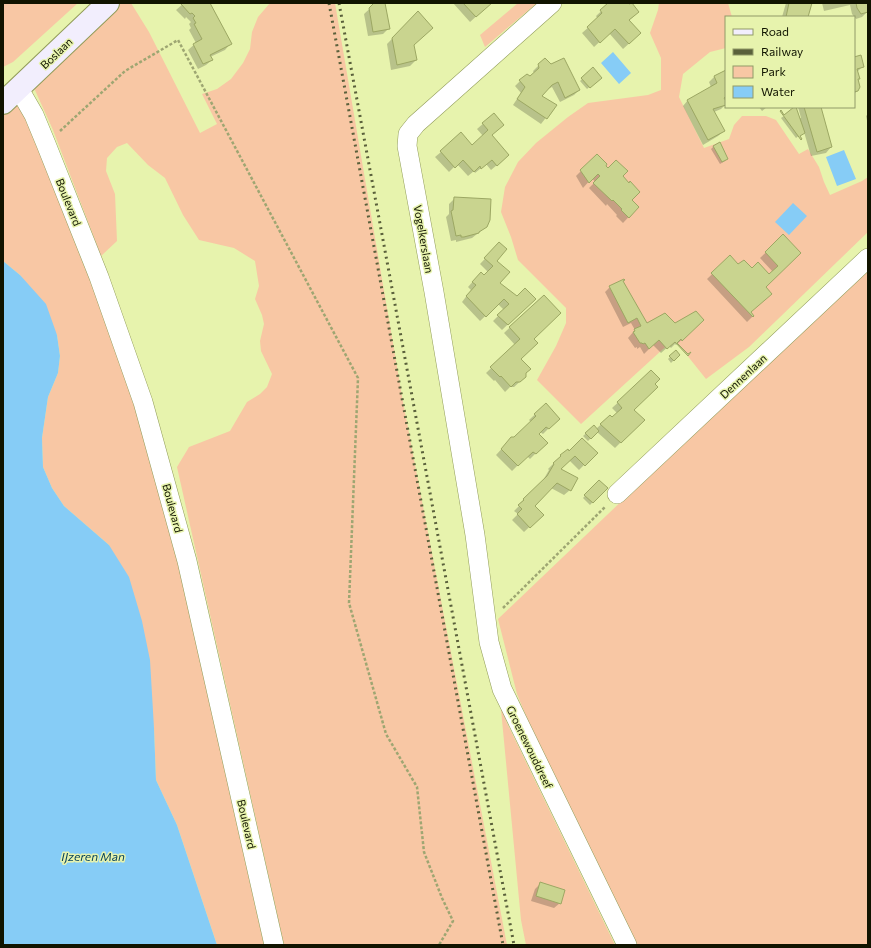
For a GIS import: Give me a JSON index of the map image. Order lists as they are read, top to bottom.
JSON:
{
  "streets": {
    "main road": ["Boslaan"],
    "street": [
      "Boulevard",
      "Vogelkerslaan",
      "Dennenlaan",
      "Groenewouddreef"
    ]
  },
  "crossings": [
    ["Boslaan", "Boulevard"],
    ["Vogelkerslaan", "Groenewouddreef"]
  ],
  "water": ["IJzeren Man"],
  "legend": [
    "Road",
    "Railway",
    "Park",
    "Water"
  ]
}
